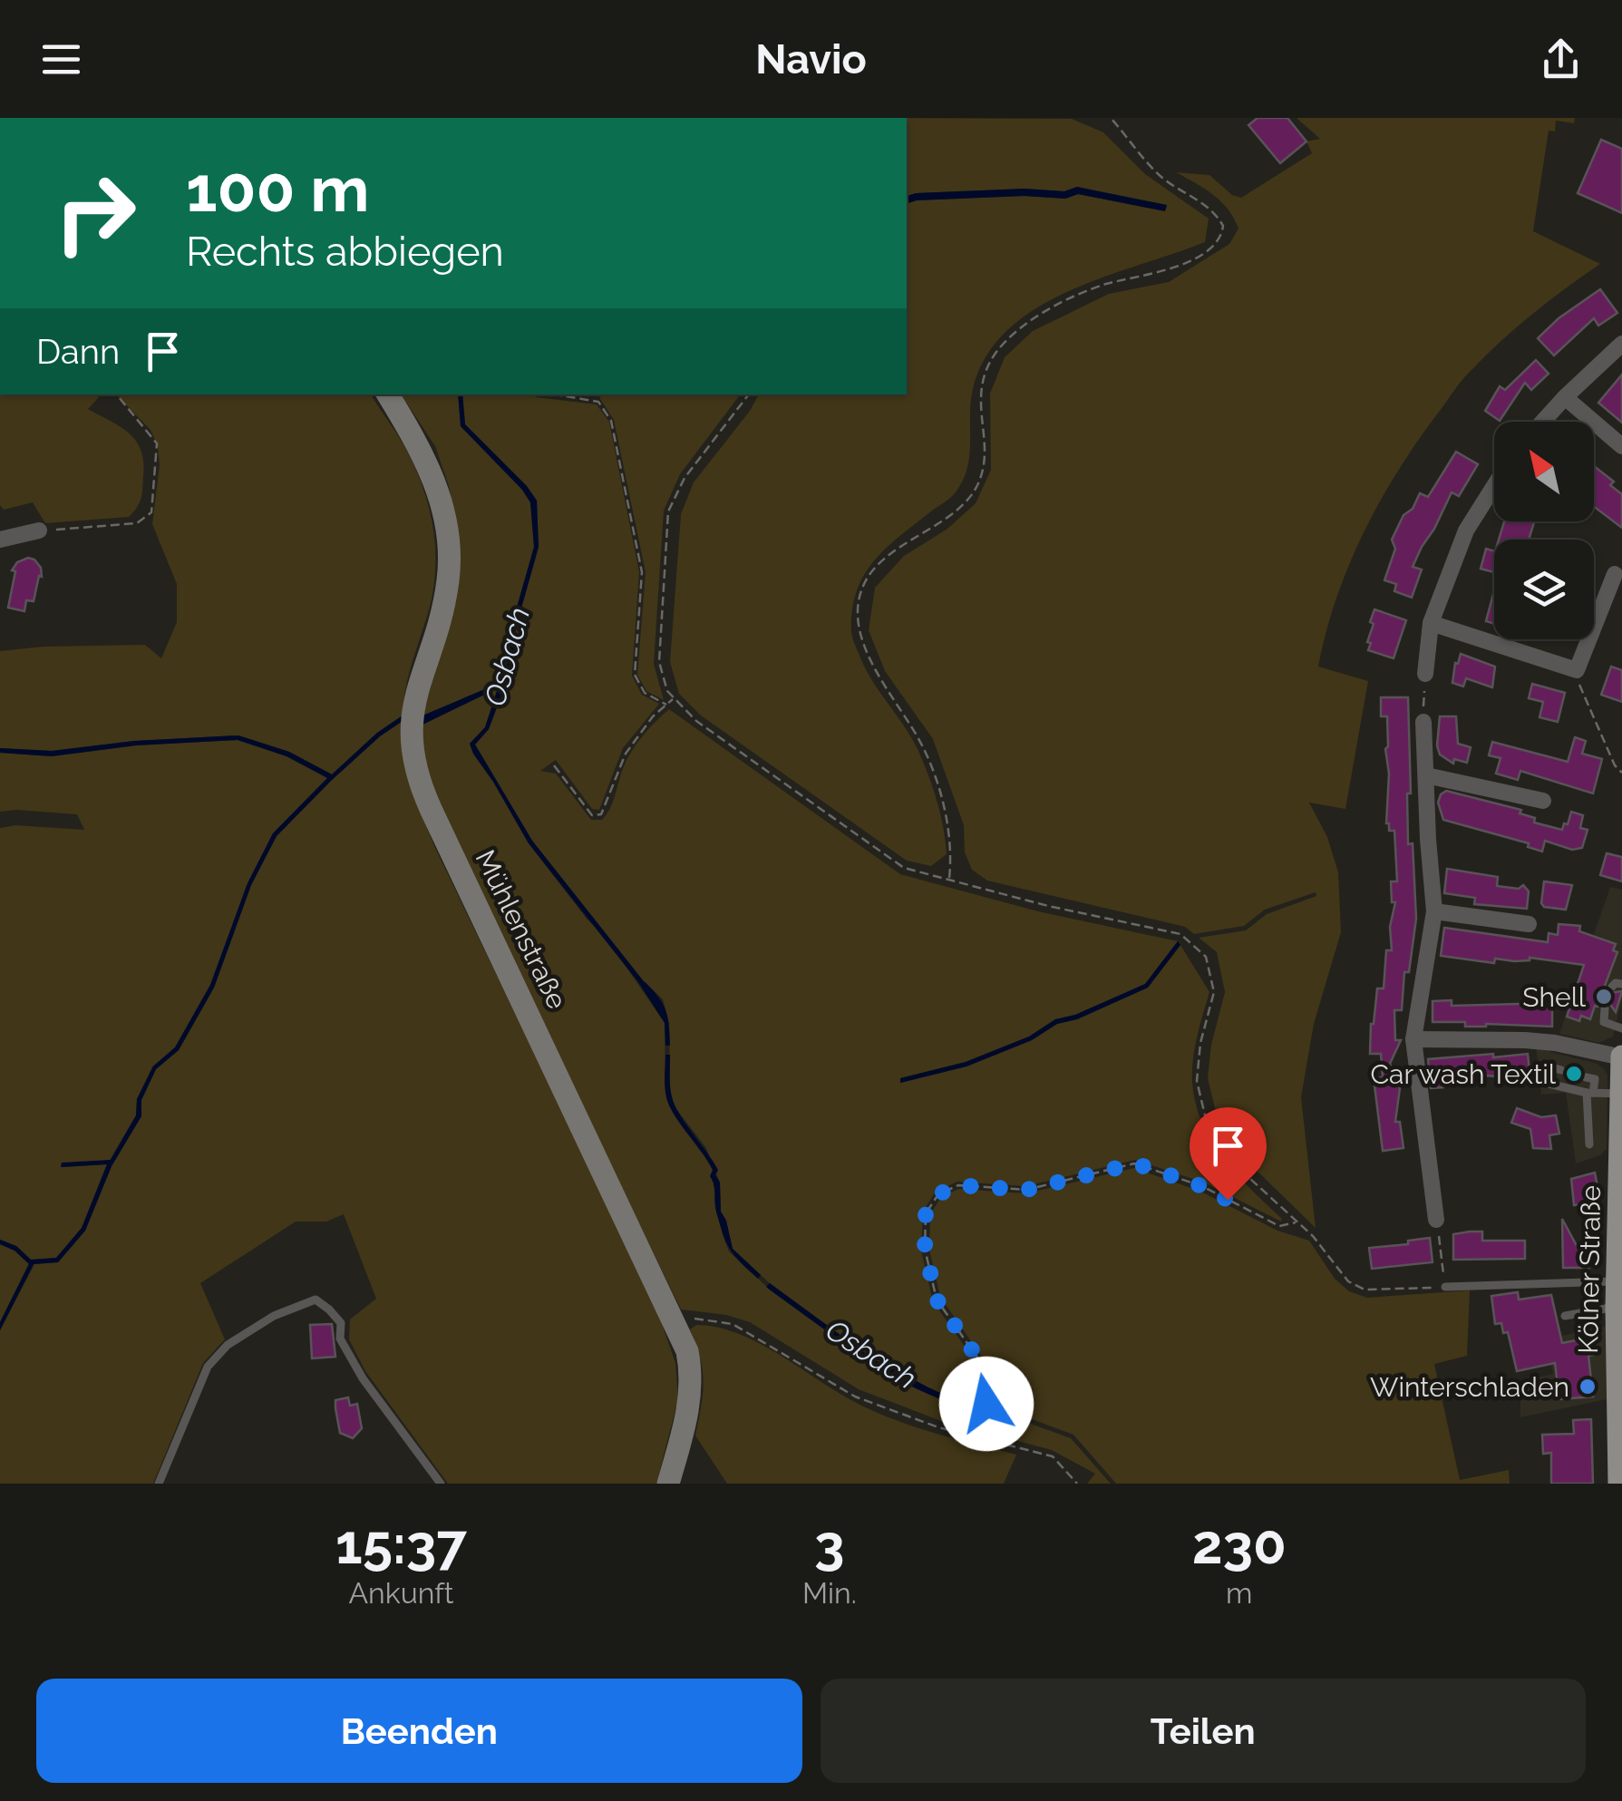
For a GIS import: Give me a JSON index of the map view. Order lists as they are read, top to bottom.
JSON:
{
  "streets": {
    "main road": ["Kölner Straße"],
    "street": ["Mühlenstraße"]
  },
  "water": ["Osbach"],
  "places": ["Shell", "Car wash Textil", "Winterschladen"],
  "north": "top left",
  "page": {
    "header": "Navio",
    "turn": ["100 m", "Rechts abbiegen"],
    "then": "Dann",
    "eta": [
      "15:37",
      "Ankunft",
      "3",
      "Min.",
      "230",
      "m"
    ],
    "buttons": ["Beenden", "Teilen"]
  }
}
